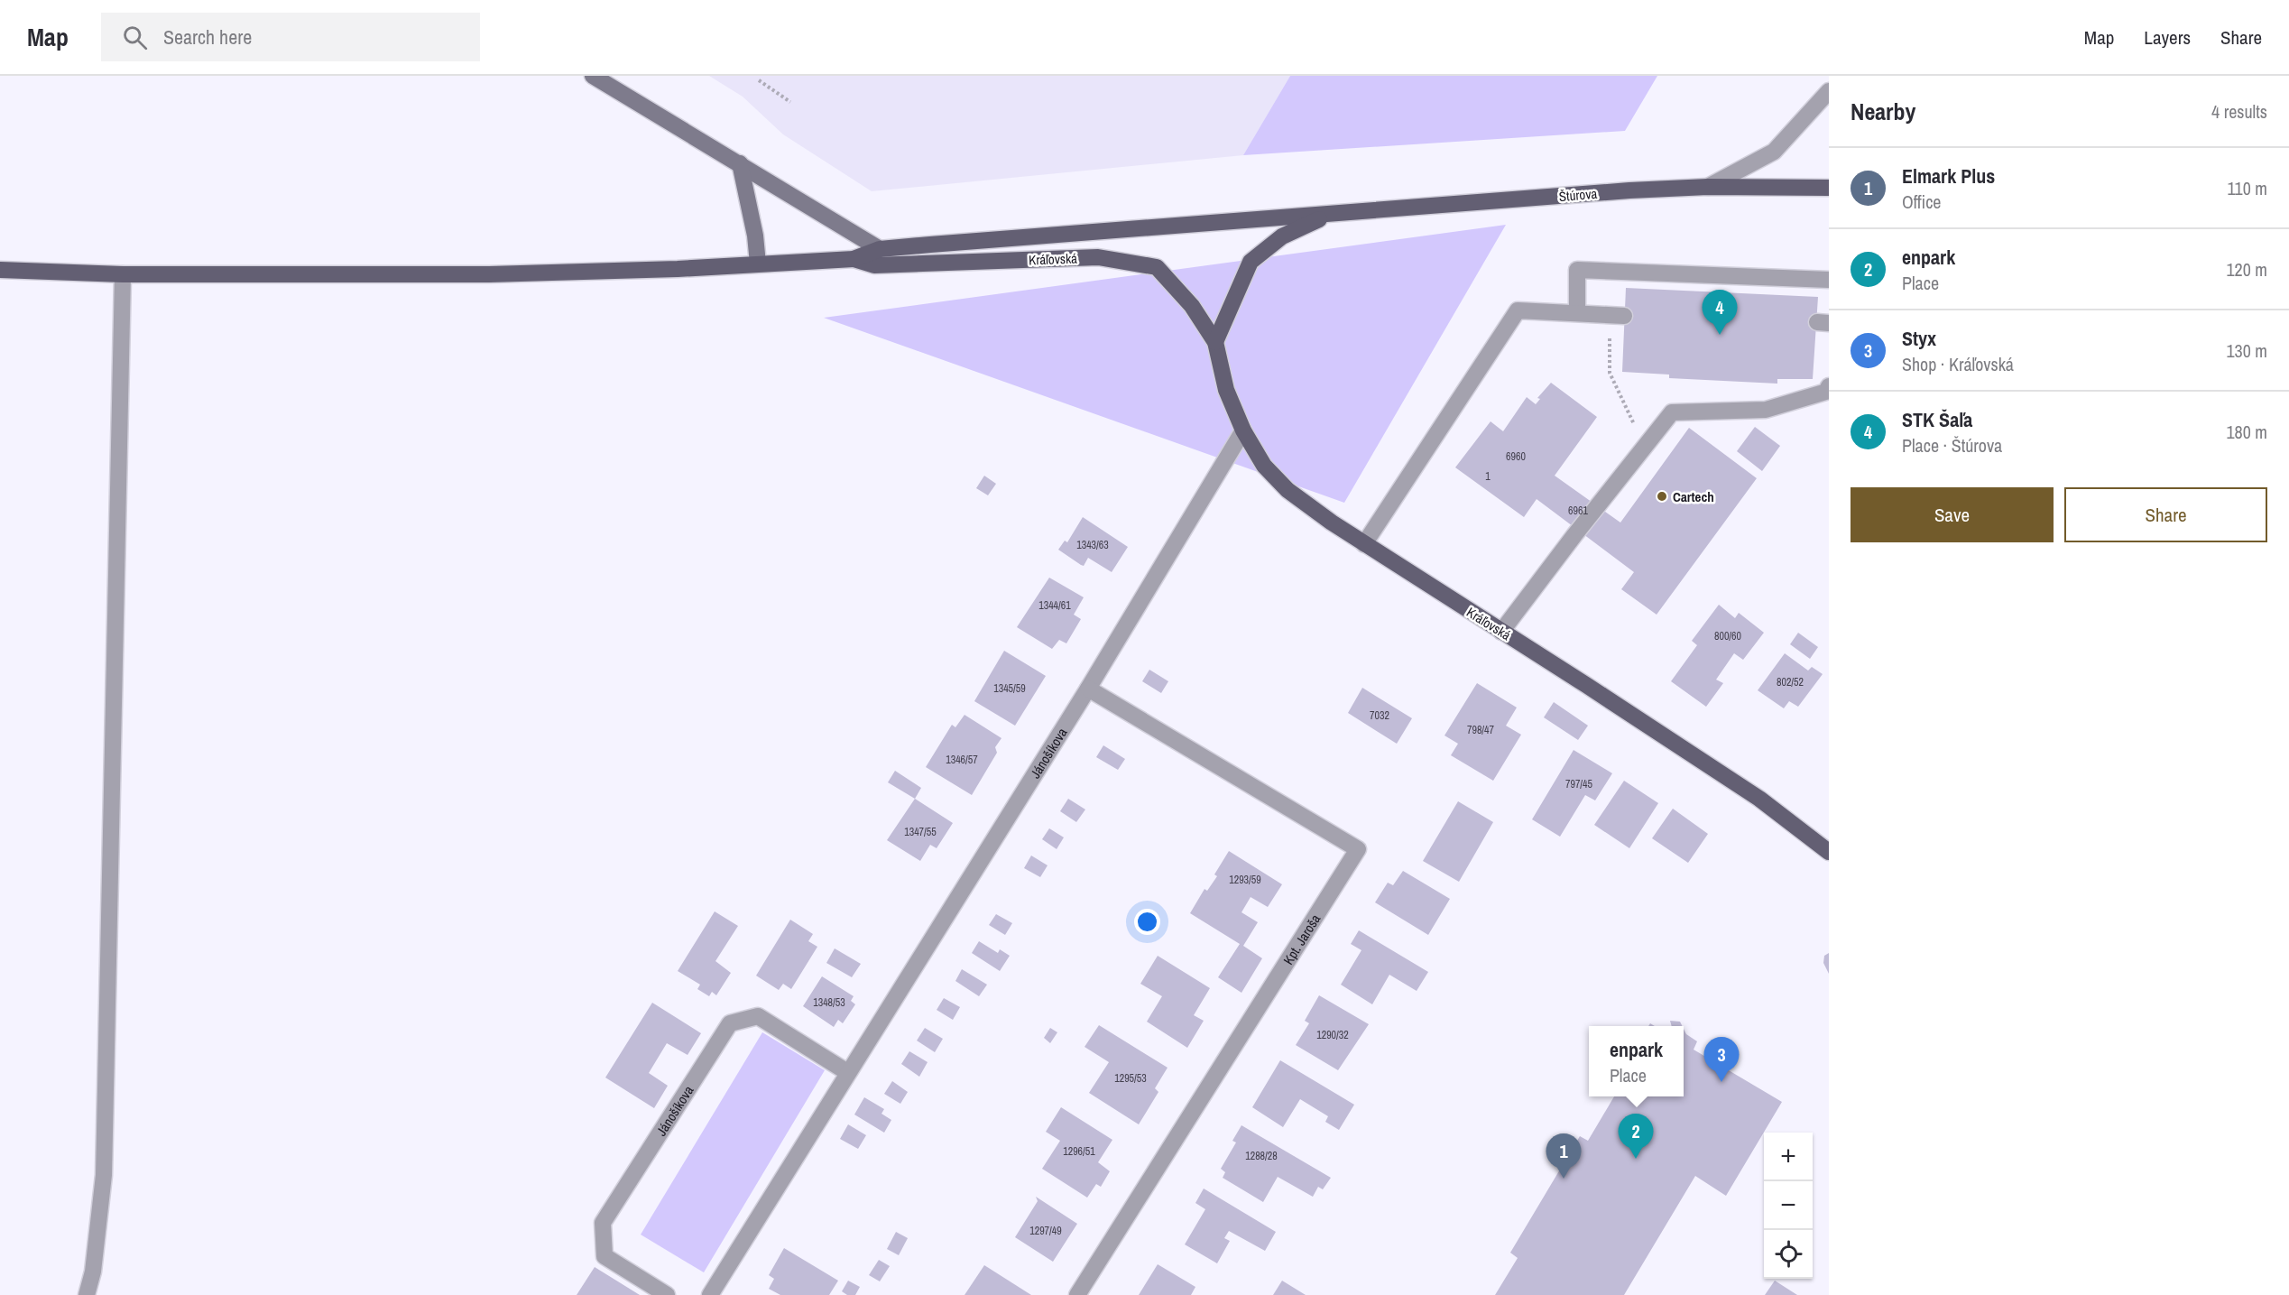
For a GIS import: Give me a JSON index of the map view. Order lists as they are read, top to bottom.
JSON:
{
  "streets": {
    "main road": ["Štúrova", "Kráľovská"],
    "street": ["Jánošíkova", "Kpt. Jaroša"]
  },
  "crossings": [
    ["Štúrova", "Kráľovská"],
    ["Kráľovská", "Jánošíkova"],
    ["Jánošíkova", "Kpt. Jaroša"]
  ],
  "places": ["Cartech"],
  "house_numbers": [
    "6960",
    "1",
    "6961",
    "1343/63",
    "1344/61",
    "800/60",
    "802/52",
    "1345/59",
    "7032",
    "798/47",
    "1346/57",
    "797/45",
    "1347/55",
    "1293/59",
    "1348/53",
    "1290/32",
    "1295/53",
    "1296/51",
    "1288/28",
    "1297/49"
  ],
  "page": {
    "header": "Map",
    "search": "Search here",
    "nav": ["Map", "Layers", "Share"],
    "heading": ["Nearby", "4 results"],
    "list": [
      {
        "mark": "1",
        "name": "Elmark Plus",
        "note": "Office",
        "value": "110 m"
      },
      {
        "mark": "2",
        "name": "enpark",
        "note": "Place",
        "value": "120 m"
      },
      {
        "mark": "3",
        "name": "Styx",
        "note": "Shop · Kráľovská",
        "value": "130 m"
      },
      {
        "mark": "4",
        "name": "STK Šaľa",
        "note": "Place · Štúrova",
        "value": "180 m"
      }
    ],
    "pins": [
      "4",
      "3",
      "2",
      "1"
    ],
    "buttons": ["Save", "Share"],
    "popup": ["enpark", "Place"],
    "map_buttons": ["+", "−"]
  }
}
